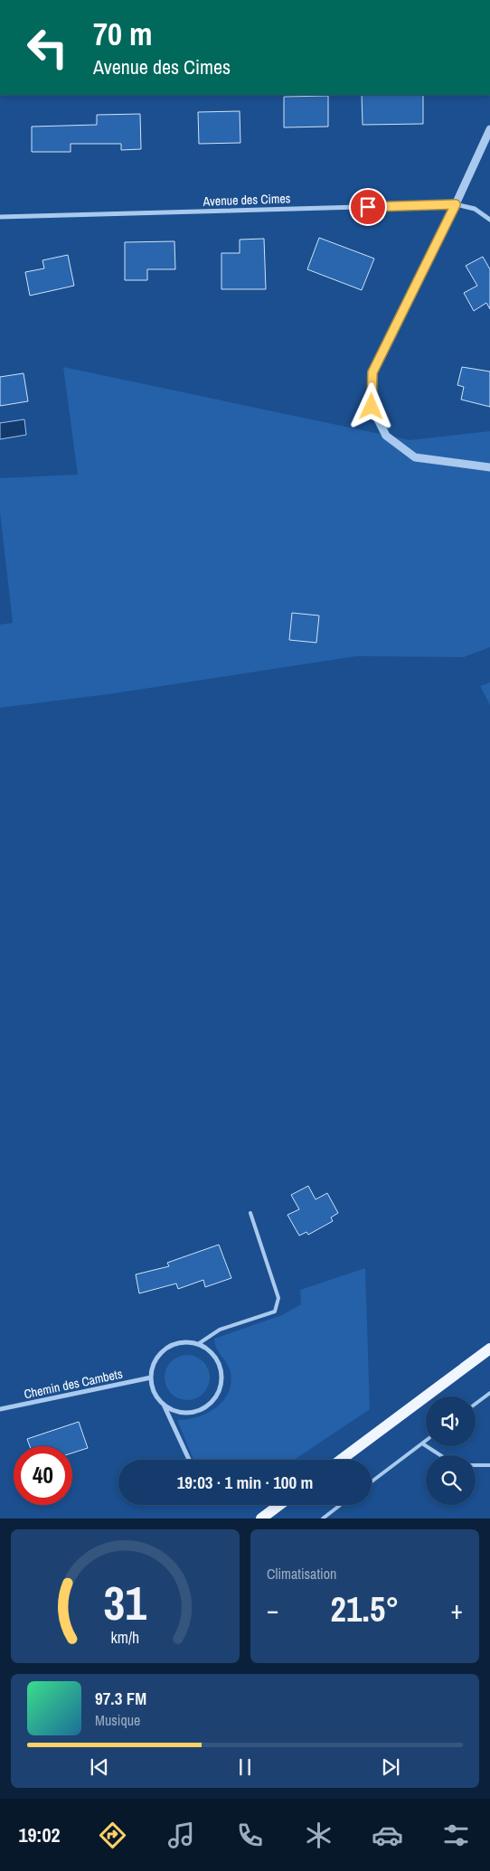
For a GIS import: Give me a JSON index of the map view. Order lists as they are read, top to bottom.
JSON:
{
  "streets": {
    "street": ["Avenue des Cimes", "Chemin des Cambets"]
  },
  "page": {
    "turn": ["70 m", "Avenue des Cimes"],
    "limit": "40",
    "trip": "19:03 · 1 min · 100 m",
    "tile": "Climatisation",
    "heat": ["−", "21.5°", "+"],
    "song": ["97.3 FM", "Musique"],
    "tabs": "19:02",
    "gauge": ["31", "km/h"]
  }
}
